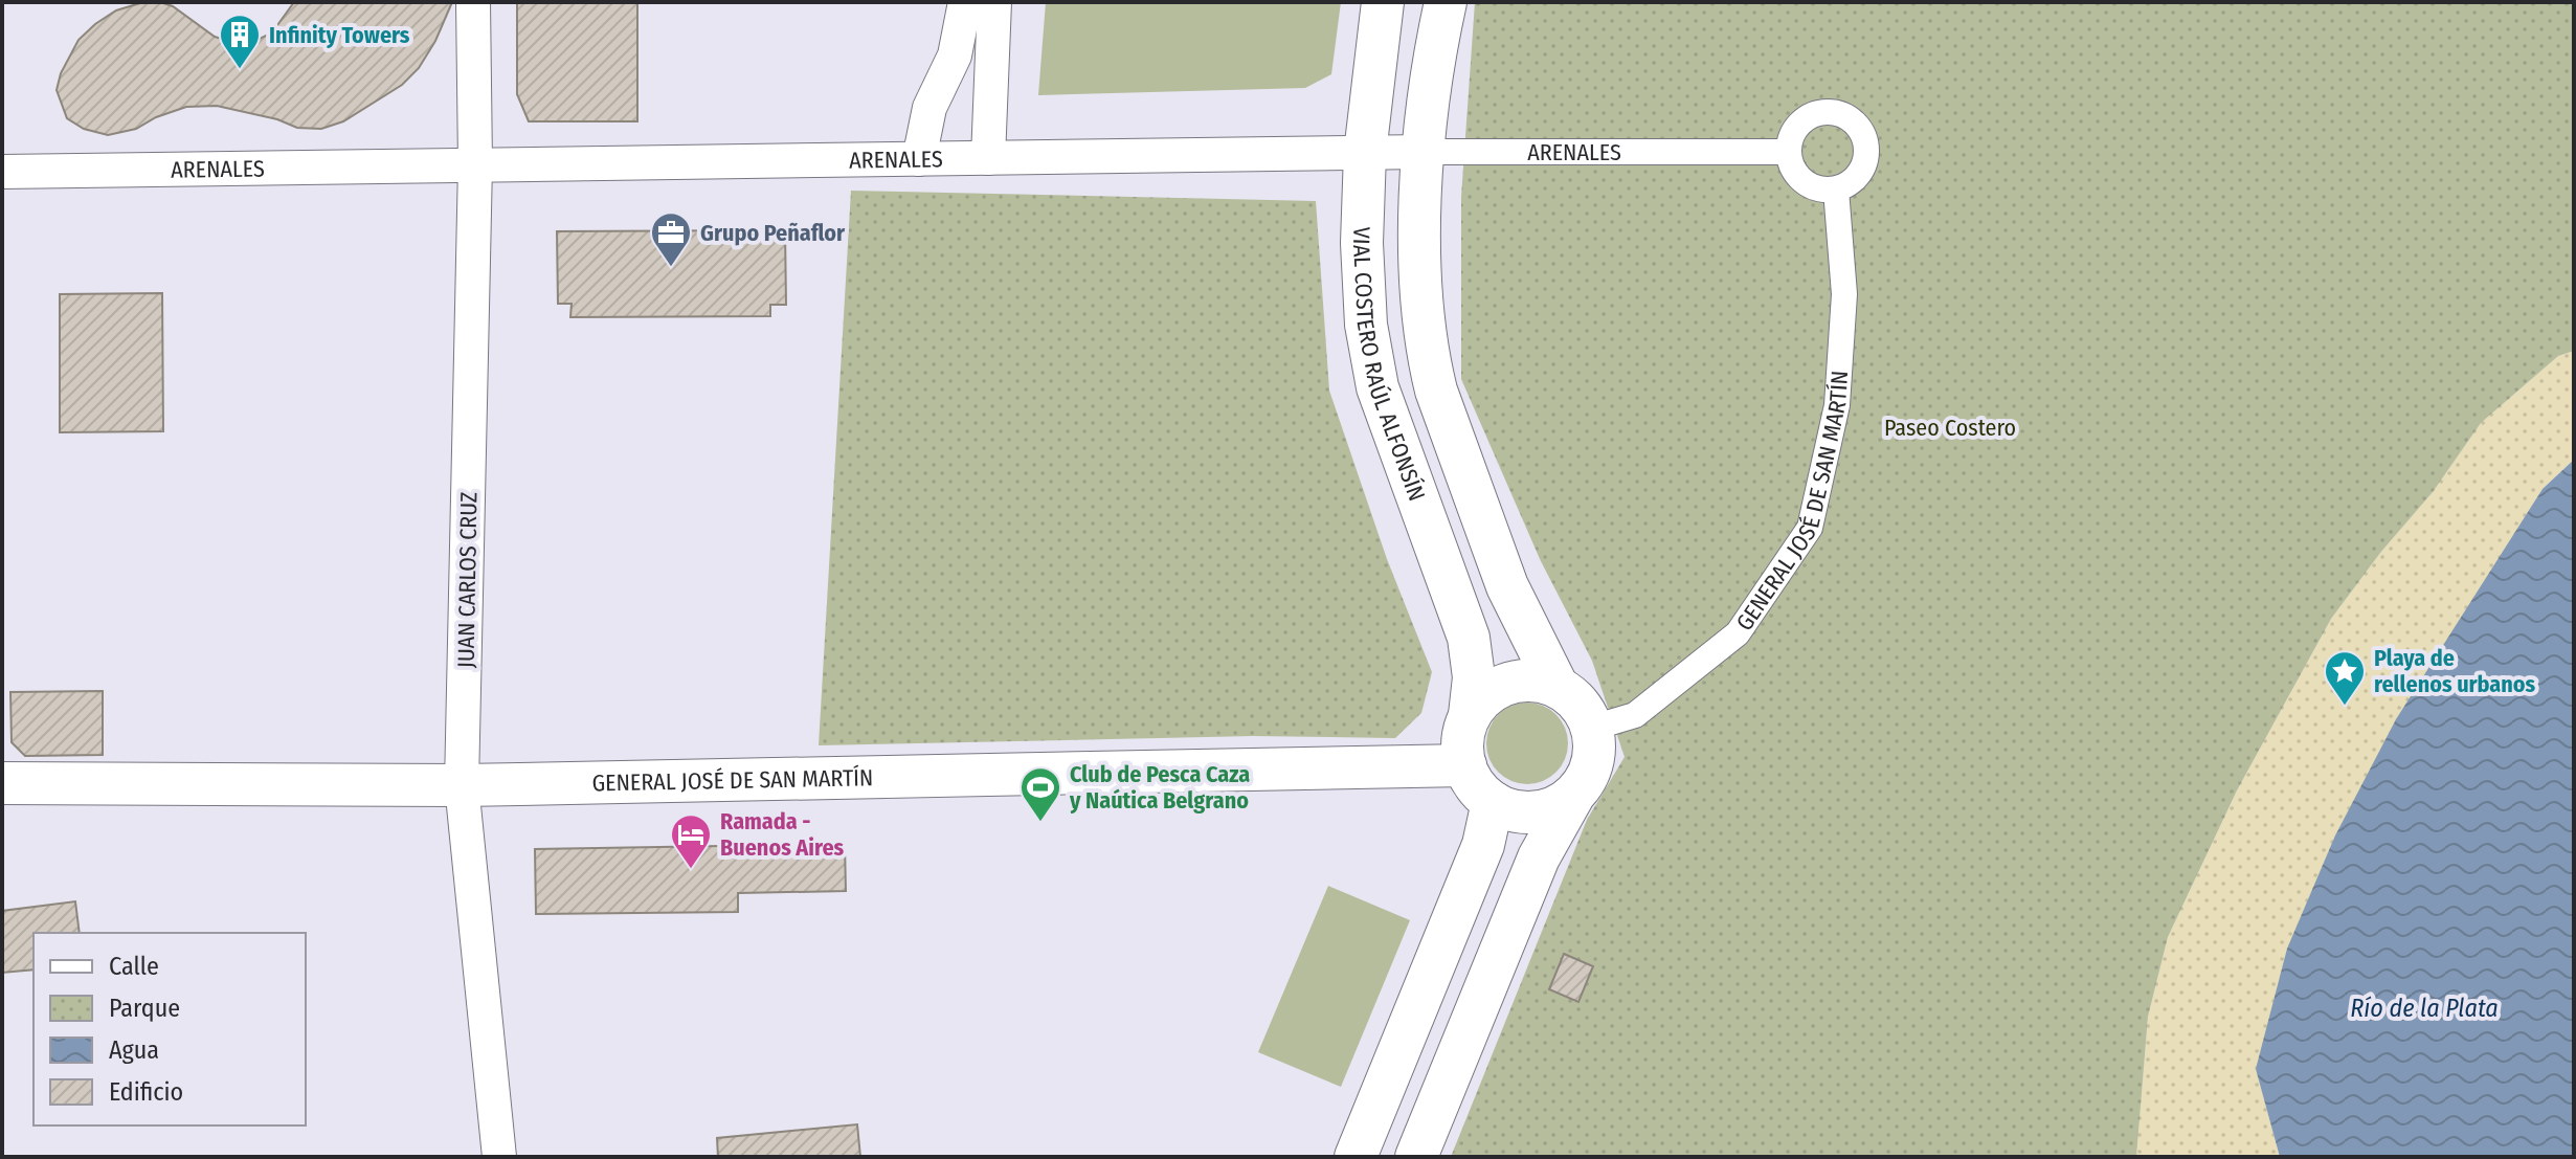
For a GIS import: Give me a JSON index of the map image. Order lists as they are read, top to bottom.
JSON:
{
  "streets": {
    "street": [
      "ARENALES",
      "VIAL COSTERO RAÚL ALFONSÍN",
      "GENERAL JOSÉ DE SAN MARTÍN",
      "JUAN CARLOS CRUZ"
    ]
  },
  "crossings": [
    ["ARENALES", "VIAL COSTERO RAÚL ALFONSÍN"],
    ["ARENALES", "GENERAL JOSÉ DE SAN MARTÍN"],
    ["ARENALES", "JUAN CARLOS CRUZ"],
    ["VIAL COSTERO RAÚL ALFONSÍN", "GENERAL JOSÉ DE SAN MARTÍN"],
    ["GENERAL JOSÉ DE SAN MARTÍN", "JUAN CARLOS CRUZ"]
  ],
  "water": ["Río de la Plata"],
  "parks": ["Paseo Costero"],
  "places": {
    "building": ["Infinity Towers"],
    "office": ["Grupo Peñaflor"],
    "place": ["Playa de rellenos urbanos"],
    "sports": ["Club de Pesca Caza y Naútica Belgrano"],
    "hotel": ["Ramada - Buenos Aires"]
  },
  "legend": [
    "Calle",
    "Parque",
    "Agua",
    "Edificio"
  ]
}
